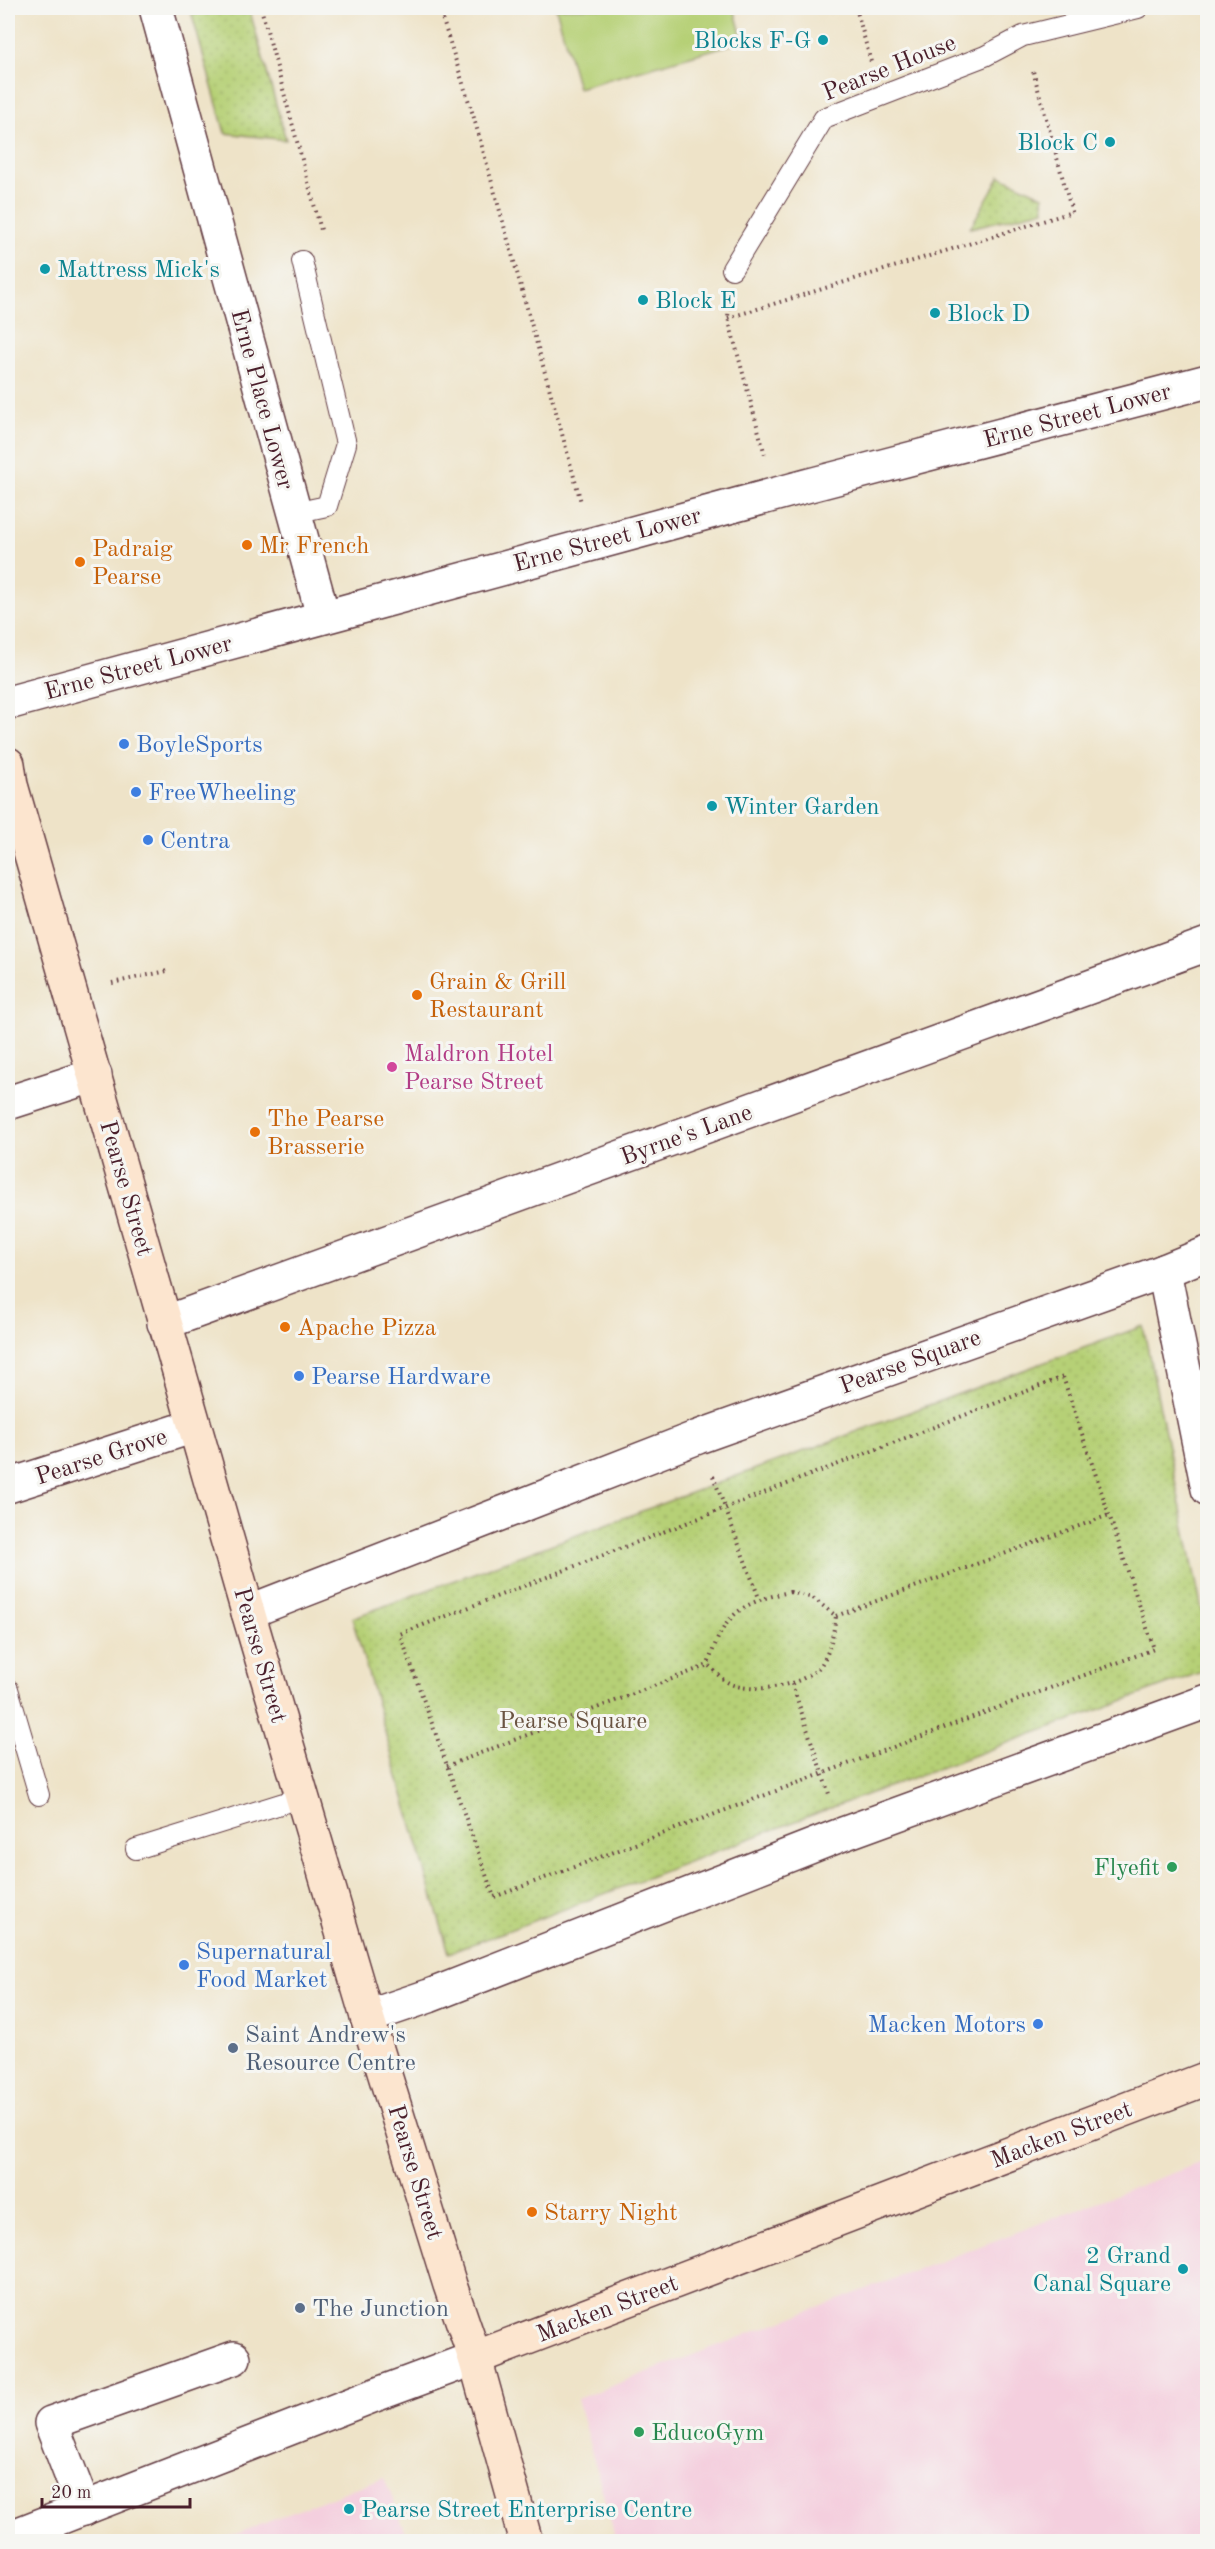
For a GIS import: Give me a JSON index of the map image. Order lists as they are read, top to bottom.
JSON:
{
  "streets": {
    "main road": ["Pearse Street", "Macken Street"],
    "street": [
      "Erne Place Lower",
      "Erne Street Lower",
      "Byrne's Lane",
      "Pearse Square",
      "Pearse Grove"
    ],
    "lane": ["Pearse House"]
  },
  "crossings": [
    ["Erne Place Lower", "Erne Street Lower"],
    ["Byrne's Lane", "Pearse Street"],
    ["Pearse Street", "Pearse Square"],
    ["Pearse Street", "Pearse Grove"],
    ["Pearse Street", "Macken Street"]
  ],
  "parks": ["Pearse Square"],
  "places": [
    "Blocks F-G",
    "Block C",
    "Mattress Mick's",
    "Block E",
    "Block D",
    "Mr French",
    "Padraig Pearse",
    "BoyleSports",
    "FreeWheeling",
    "Winter Garden",
    "Centra",
    "Grain & Grill Restaurant",
    "Maldron Hotel Pearse Street",
    "The Pearse Brasserie",
    "Apache Pizza",
    "Pearse Hardware",
    "Flyefit",
    "Supernatural Food Market",
    "Macken Motors",
    "Saint Andrew's Resource Centre",
    "Starry Night",
    "2 Grand Canal Square",
    "The Junction",
    "EducoGym",
    "Pearse Street Enterprise Centre"
  ],
  "scale_bar": "20 m"
}
